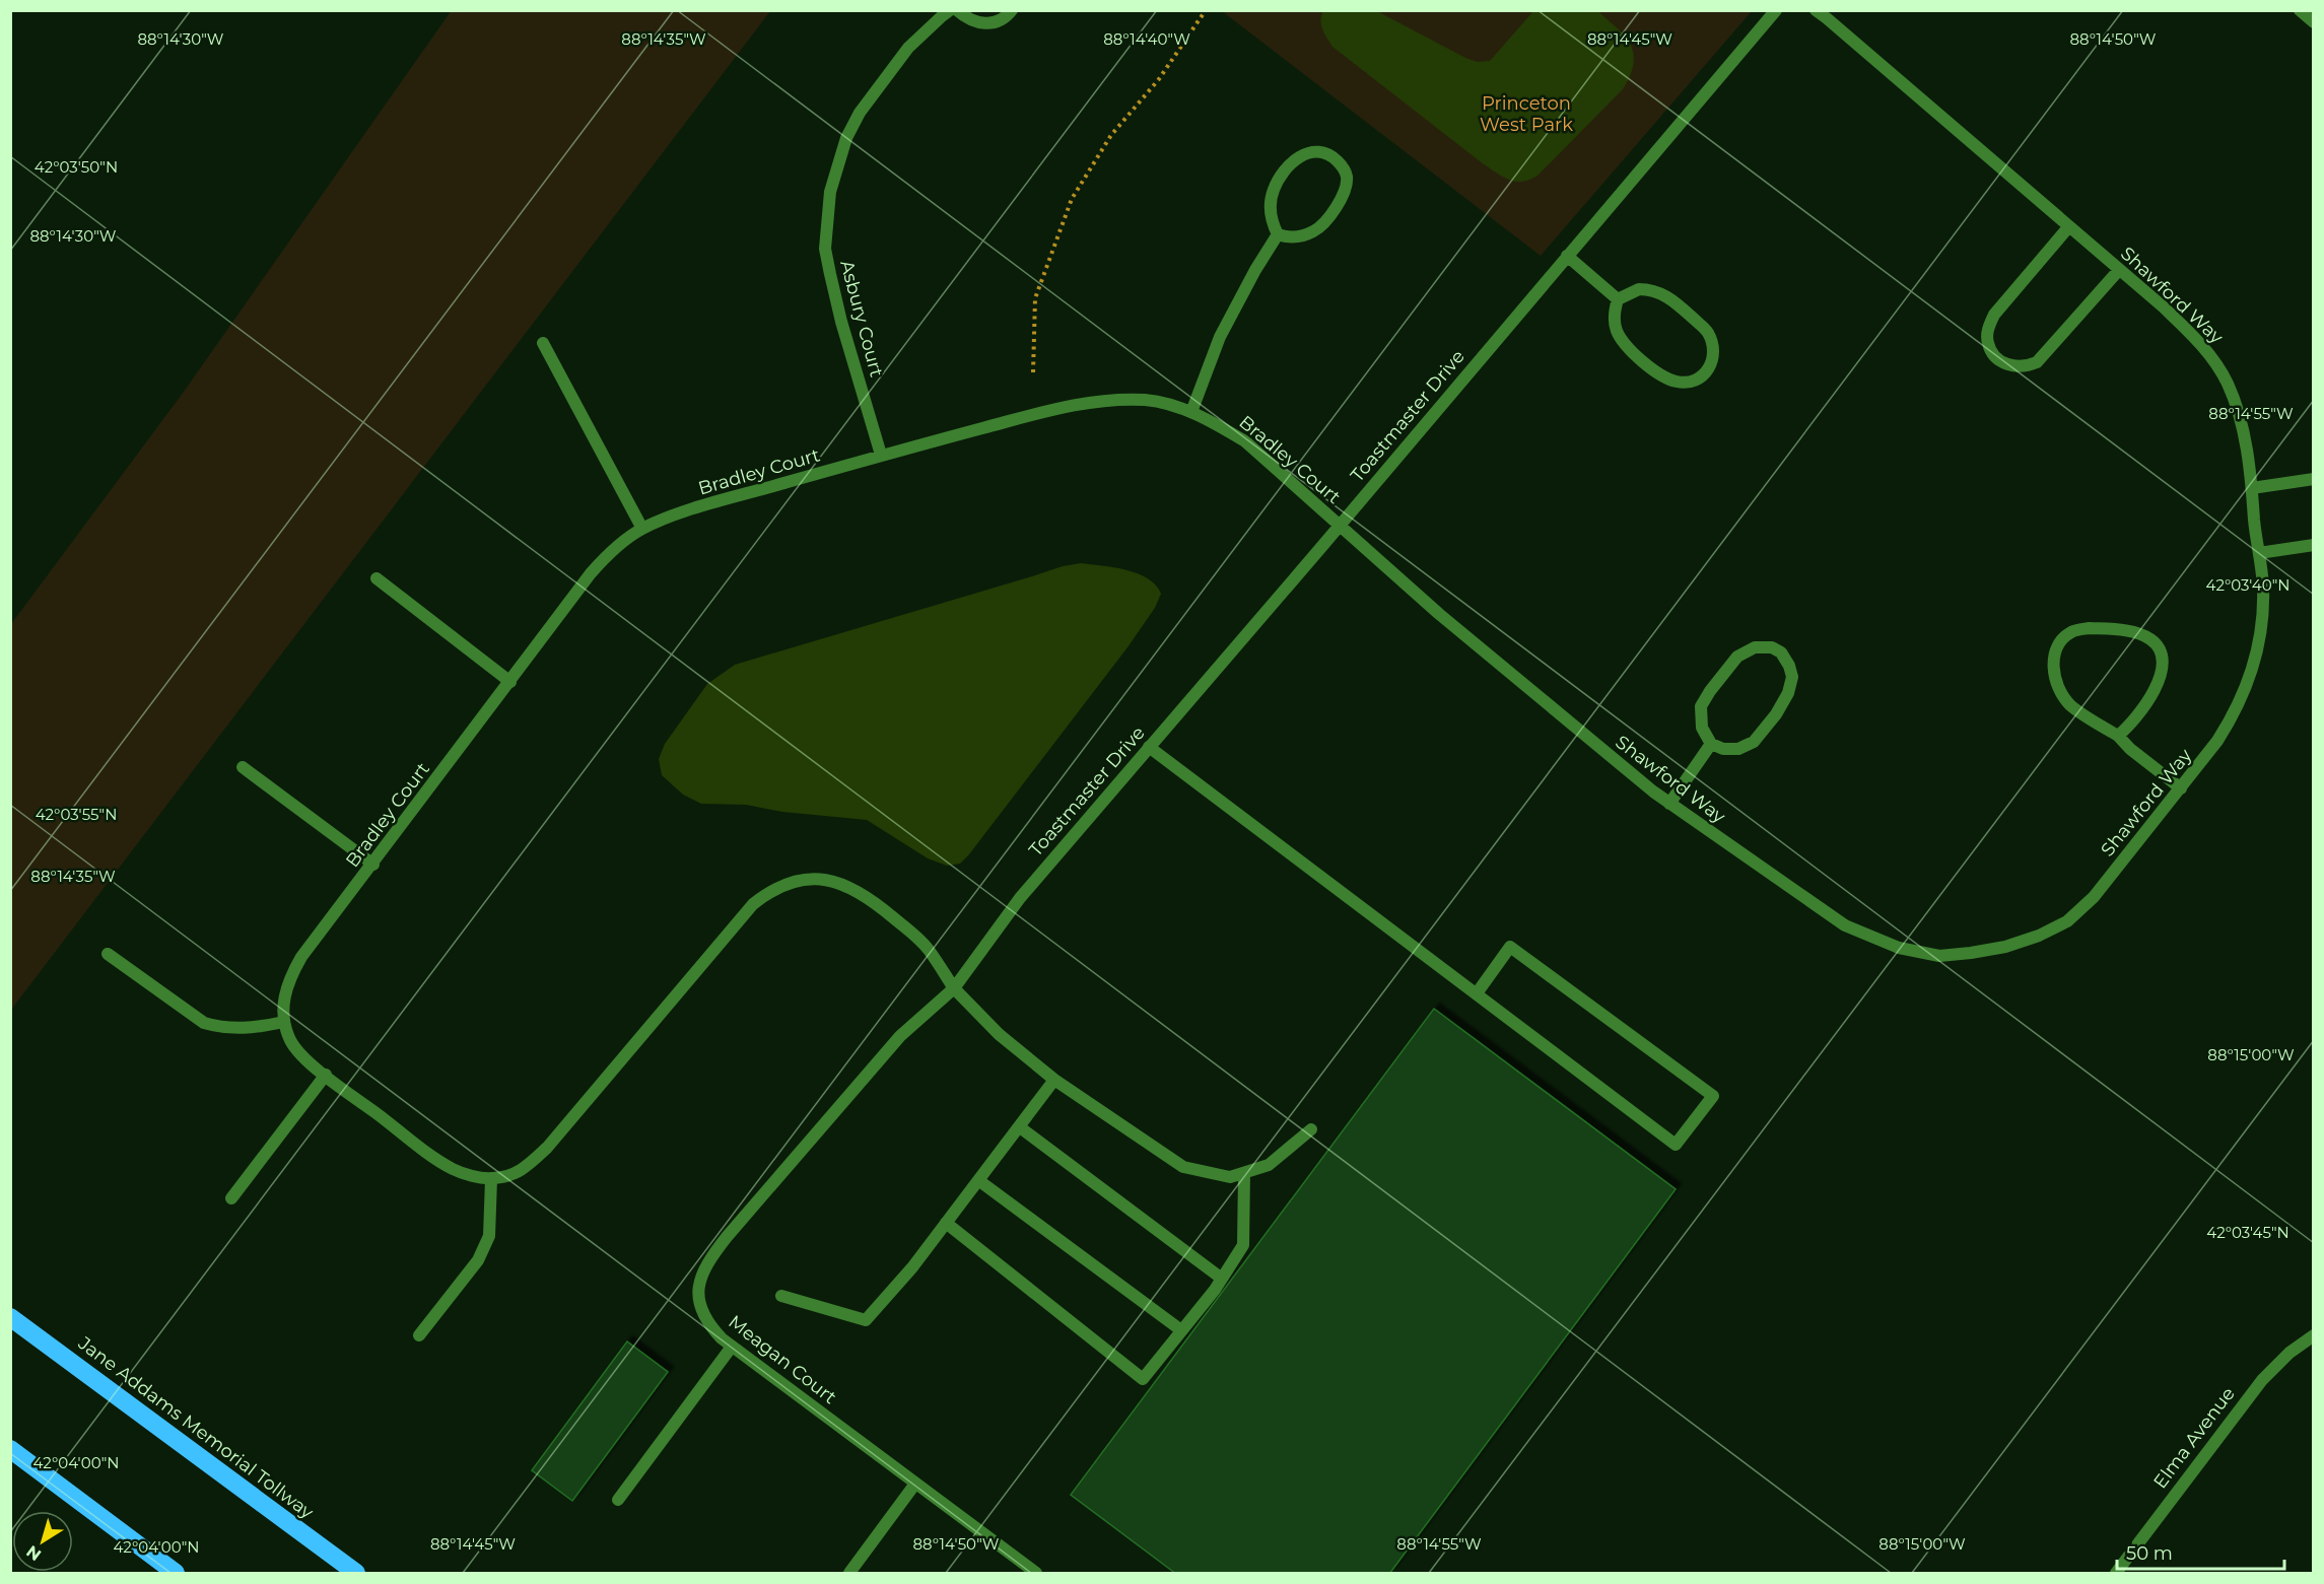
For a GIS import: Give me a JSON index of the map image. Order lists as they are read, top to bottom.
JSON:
{
  "streets": {
    "highway": ["Jane Addams Memorial Tollway"],
    "street": [
      "Shawford Way",
      "Asbury Court",
      "Toastmaster Drive",
      "Bradley Court",
      "Meagan Court",
      "Elma Avenue"
    ]
  },
  "crossings": [
    ["Shawford Way", "Toastmaster Drive"],
    ["Shawford Way", "Bradley Court"],
    ["Asbury Court", "Bradley Court"],
    ["Toastmaster Drive", "Bradley Court"],
    ["Toastmaster Drive", "Meagan Court"]
  ],
  "parks": ["Princeton West Park"],
  "scale_bar": "50 m",
  "north": "bottom left",
  "coordinates": [
    "88°14'30\"W",
    "88°14'35\"W",
    "88°14'40\"W",
    "88°14'45\"W",
    "88°14'50\"W",
    "42°03'50\"N",
    "88°14'55\"W",
    "42°03'40\"N",
    "42°03'55\"N",
    "88°15'00\"W",
    "42°03'45\"N",
    "42°04'00\"N"
  ]
}
